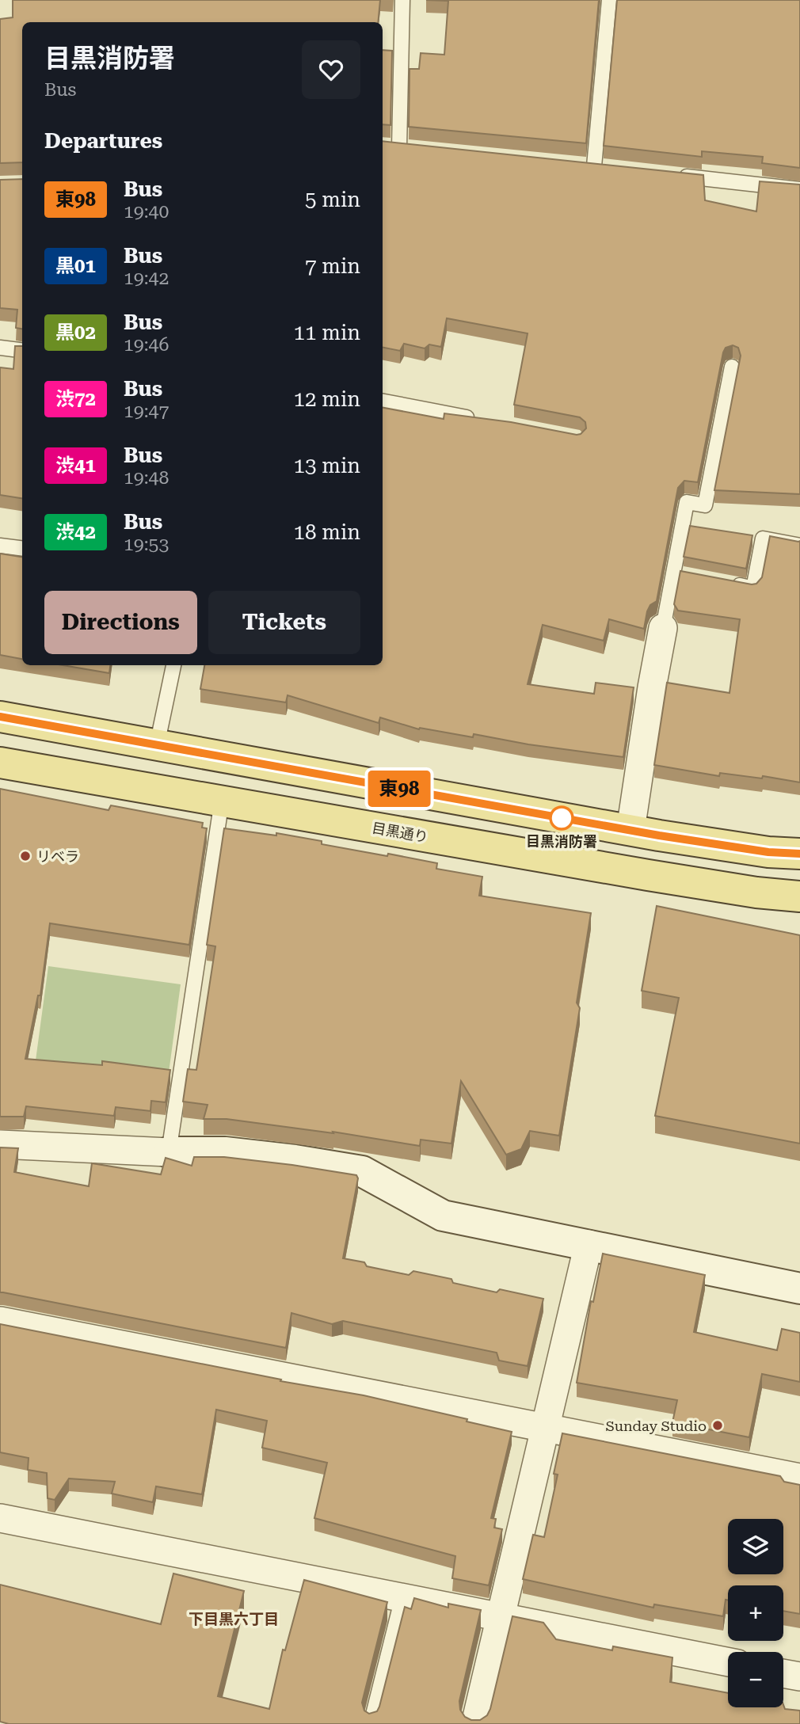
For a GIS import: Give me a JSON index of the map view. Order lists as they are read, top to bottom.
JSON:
{
  "streets": {
    "main road": ["目黒通り"]
  },
  "districts": ["下目黒六丁目"],
  "places": ["目黒消防署", "リベラ", "Sunday Studio"],
  "lines": ["bus line 東98"],
  "page": {
    "on_map": "東98",
    "heading": [
      ["目黒消防署", "Bus"],
      "Departures"
    ],
    "list": [
      {
        "mark": "東98",
        "name": "Bus",
        "note": "19:40",
        "value": "5 min"
      },
      {
        "mark": "黒01",
        "name": "Bus",
        "note": "19:42",
        "value": "7 min"
      },
      {
        "mark": "黒02",
        "name": "Bus",
        "note": "19:46",
        "value": "11 min"
      },
      {
        "mark": "渋72",
        "name": "Bus",
        "note": "19:47",
        "value": "12 min"
      },
      {
        "mark": "渋41",
        "name": "Bus",
        "note": "19:48",
        "value": "13 min"
      },
      {
        "mark": "渋42",
        "name": "Bus",
        "note": "19:53",
        "value": "18 min"
      }
    ],
    "buttons": ["Directions", "Tickets"],
    "map_buttons": ["+", "−"]
  }
}
